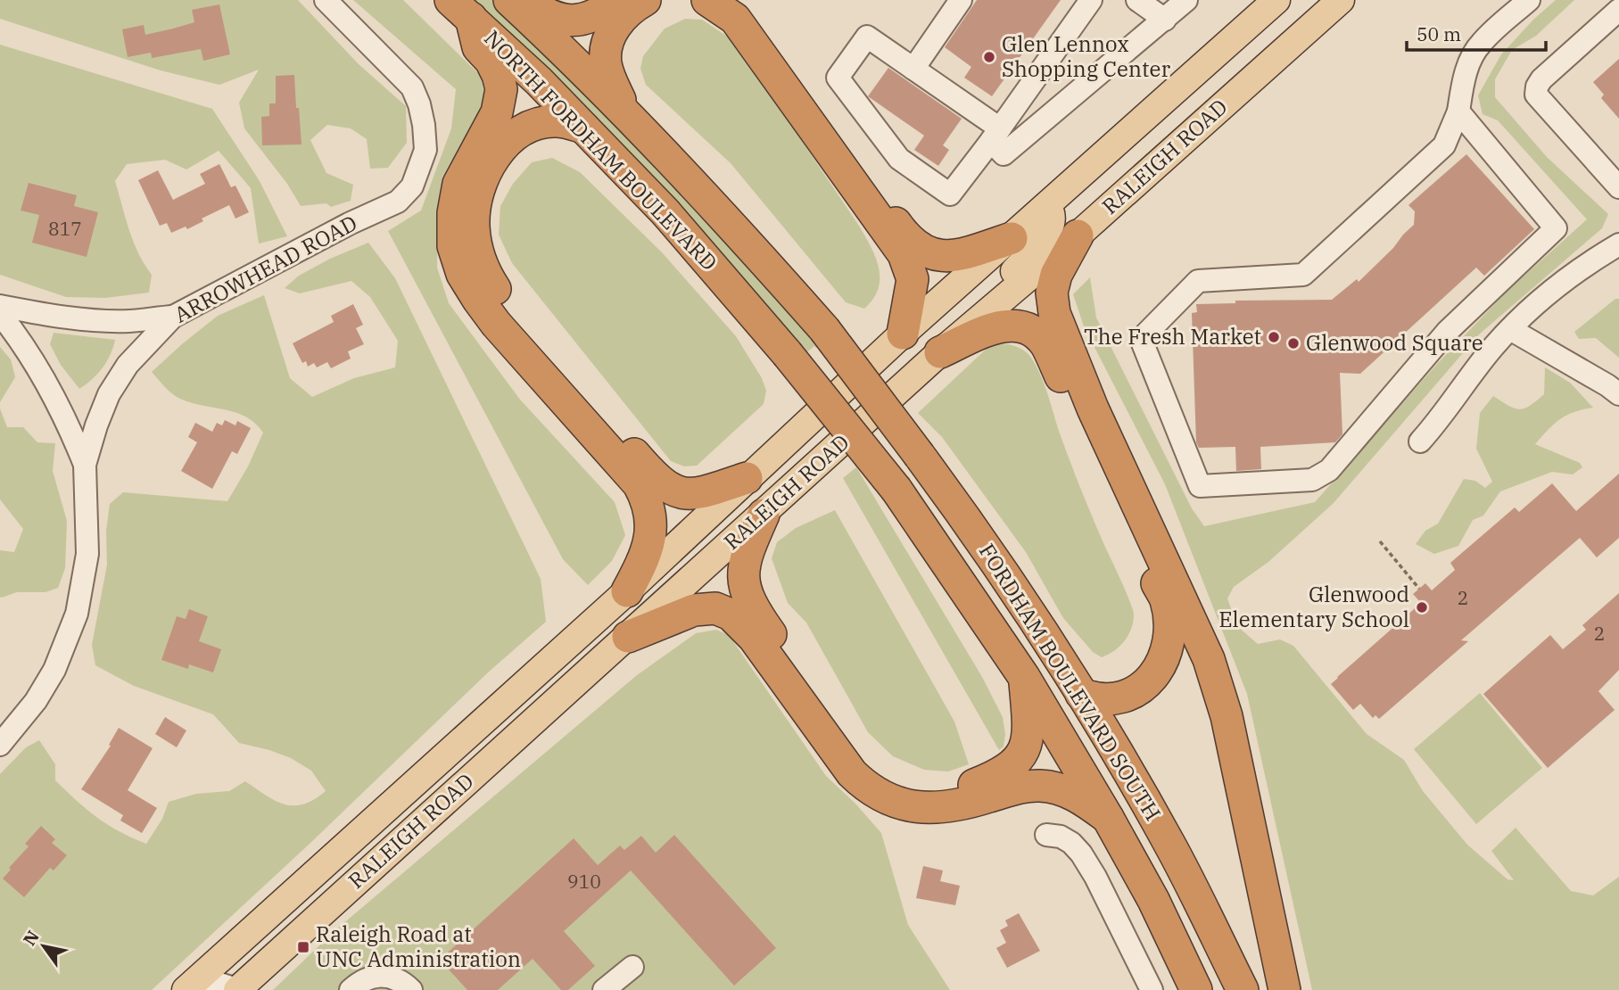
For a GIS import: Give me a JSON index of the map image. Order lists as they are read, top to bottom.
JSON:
{
  "streets": {
    "highway": ["NORTH FORDHAM BOULEVARD", "FORDHAM BOULEVARD SOUTH"],
    "main road": ["RALEIGH ROAD"],
    "street": ["ARROWHEAD ROAD"]
  },
  "crossings": [
    ["NORTH FORDHAM BOULEVARD", "FORDHAM BOULEVARD SOUTH"]
  ],
  "places": {
    "other": [
      "Glen Lennox Shopping Center",
      "The Fresh Market",
      "Glenwood Square",
      "Glenwood Elementary School"
    ],
    "transit": ["Raleigh Road at UNC Administration"]
  },
  "house_numbers": [
    "817",
    "2",
    "2",
    "910"
  ],
  "scale_bar": "50 m",
  "north": "top left"
}
